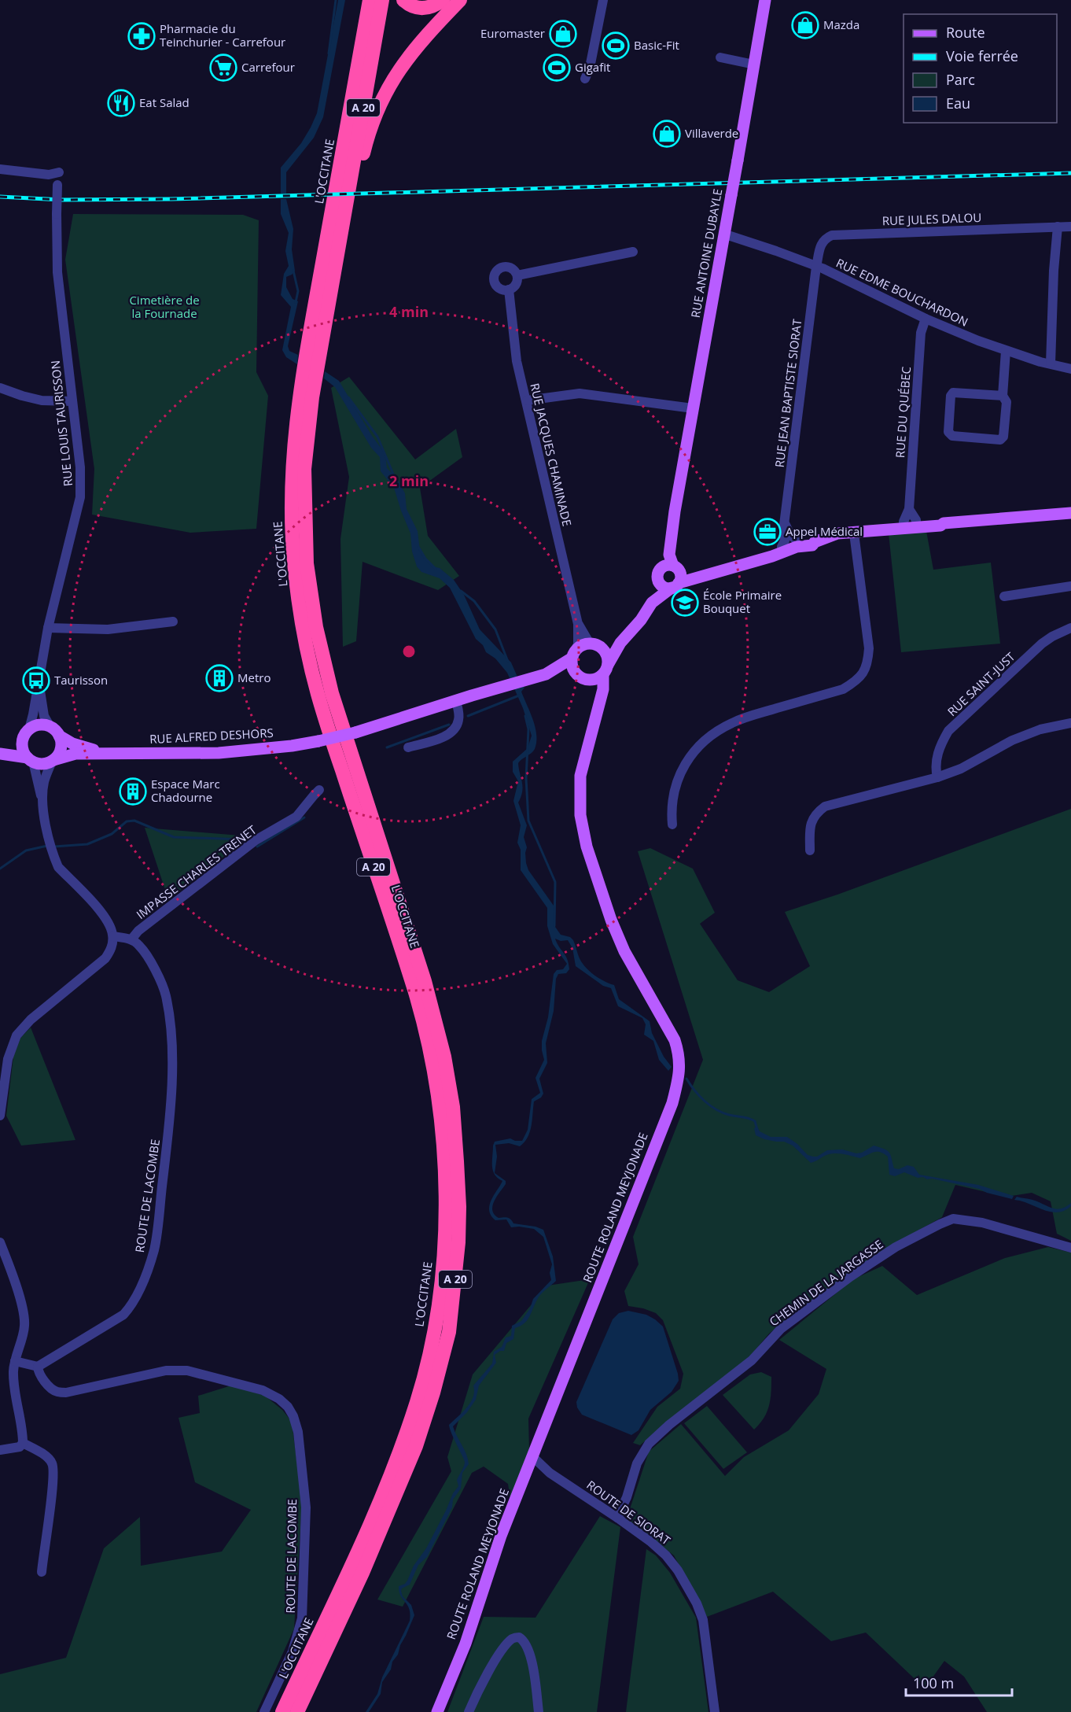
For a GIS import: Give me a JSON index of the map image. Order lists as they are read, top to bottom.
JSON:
{
  "streets": {
    "highway": ["A 20", "L'OCCITANE"],
    "main road": ["RUE ANTOINE DUBAYLE", "RUE ALFRED DESHORS", "ROUTE ROLAND MEYJONADE"],
    "street": [
      "RUE JULES DALOU",
      "RUE EDME BOUCHARDON",
      "RUE JEAN BAPTISTE SIORAT",
      "RUE DU QUÉBEC",
      "RUE LOUIS TAURISSON",
      "RUE JACQUES CHAMINADE",
      "RUE SAINT-JUST",
      "IMPASSE CHARLES TRENET",
      "ROUTE DE LACOMBE",
      "CHEMIN DE LA JARGASSE",
      "ROUTE DE SIORAT"
    ]
  },
  "crossings": [
    ["RUE JULES DALOU", "RUE EDME BOUCHARDON"],
    ["RUE JULES DALOU", "RUE JEAN BAPTISTE SIORAT"],
    ["RUE ANTOINE DUBAYLE", "RUE EDME BOUCHARDON"],
    ["RUE ANTOINE DUBAYLE", "RUE JACQUES CHAMINADE"],
    ["RUE ANTOINE DUBAYLE", "ROUTE ROLAND MEYJONADE"],
    ["RUE EDME BOUCHARDON", "RUE JEAN BAPTISTE SIORAT"],
    ["RUE EDME BOUCHARDON", "RUE DU QUÉBEC"],
    ["RUE JACQUES CHAMINADE", "ROUTE ROLAND MEYJONADE"],
    ["IMPASSE CHARLES TRENET", "ROUTE DE LACOMBE"],
    ["ROUTE ROLAND MEYJONADE", "ROUTE DE SIORAT"],
    ["CHEMIN DE LA JARGASSE", "ROUTE DE SIORAT"]
  ],
  "parks": ["Cimetière de la Fournade"],
  "places": {
    "shop": ["Mazda", "Euromaster", "Villaverde"],
    "pharmacy": ["Pharmacie du Teinchurier - Carrefour"],
    "sports": ["Basic-Fit", "Gigafit"],
    "supermarket": ["Carrefour"],
    "restaurant": ["Eat Salad"],
    "office": ["Appel Médical"],
    "school or university": ["École Primaire Bouquet"],
    "building": ["Metro", "Espace Marc Chadourne"],
    "bus stop": ["Taurisson"]
  },
  "legend": [
    "Route",
    "Voie ferrée",
    "Parc",
    "Eau"
  ],
  "scale_bar": "100 m",
  "rings": ["4 min", "2 min"]
}
